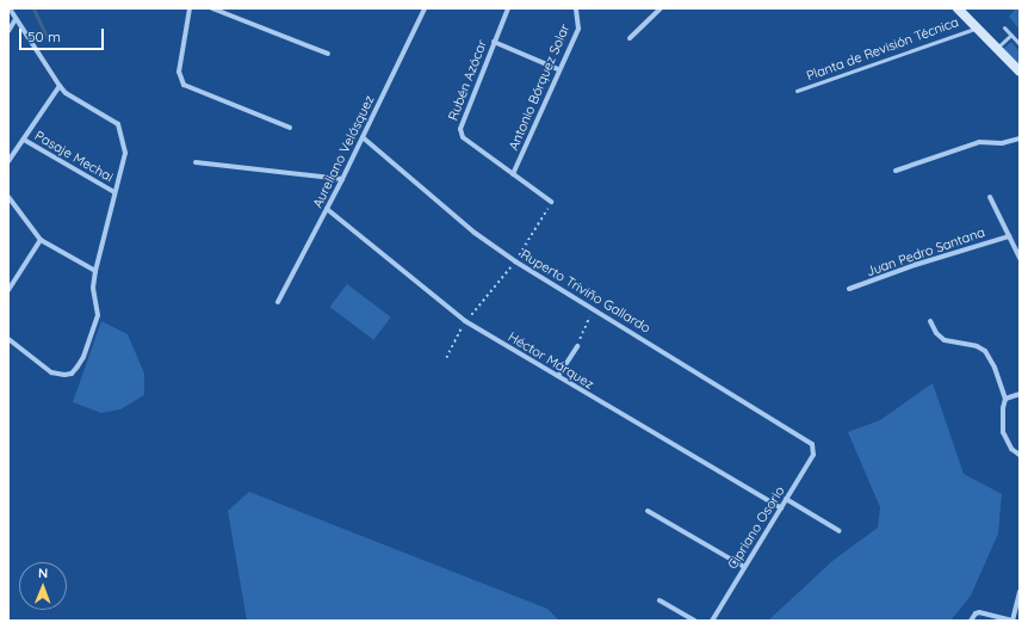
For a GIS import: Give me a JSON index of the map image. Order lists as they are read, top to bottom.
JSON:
{
  "streets": {
    "street": [
      "Rubén Azócar",
      "Antonio Bórquez Solar",
      "Aureliano Velásquez",
      "Pasaje Mechai",
      "Juan Pedro Santana",
      "Ruperto Triviño Gallardo",
      "Héctor Márquez",
      "Cipriano Osorio"
    ],
    "lane": ["Planta de Revisión Técnica"]
  },
  "crossings": [
    ["Rubén Azócar", "Antonio Bórquez Solar"],
    ["Aureliano Velásquez", "Ruperto Triviño Gallardo"],
    ["Aureliano Velásquez", "Héctor Márquez"],
    ["Ruperto Triviño Gallardo", "Cipriano Osorio"],
    ["Héctor Márquez", "Cipriano Osorio"]
  ],
  "scale_bar": "50 m",
  "north": "top"
}
